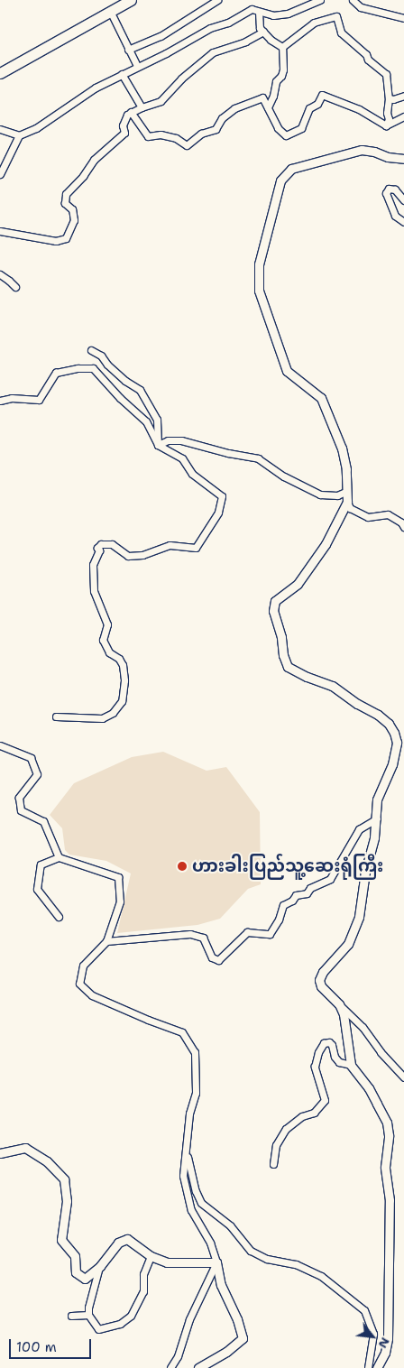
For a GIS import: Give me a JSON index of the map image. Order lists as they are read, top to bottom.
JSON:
{
  "places": ["ဟားခါးပြည်သူ့ဆေးရုံကြီး"],
  "scale_bar": "100 m",
  "north": "bottom right"
}
